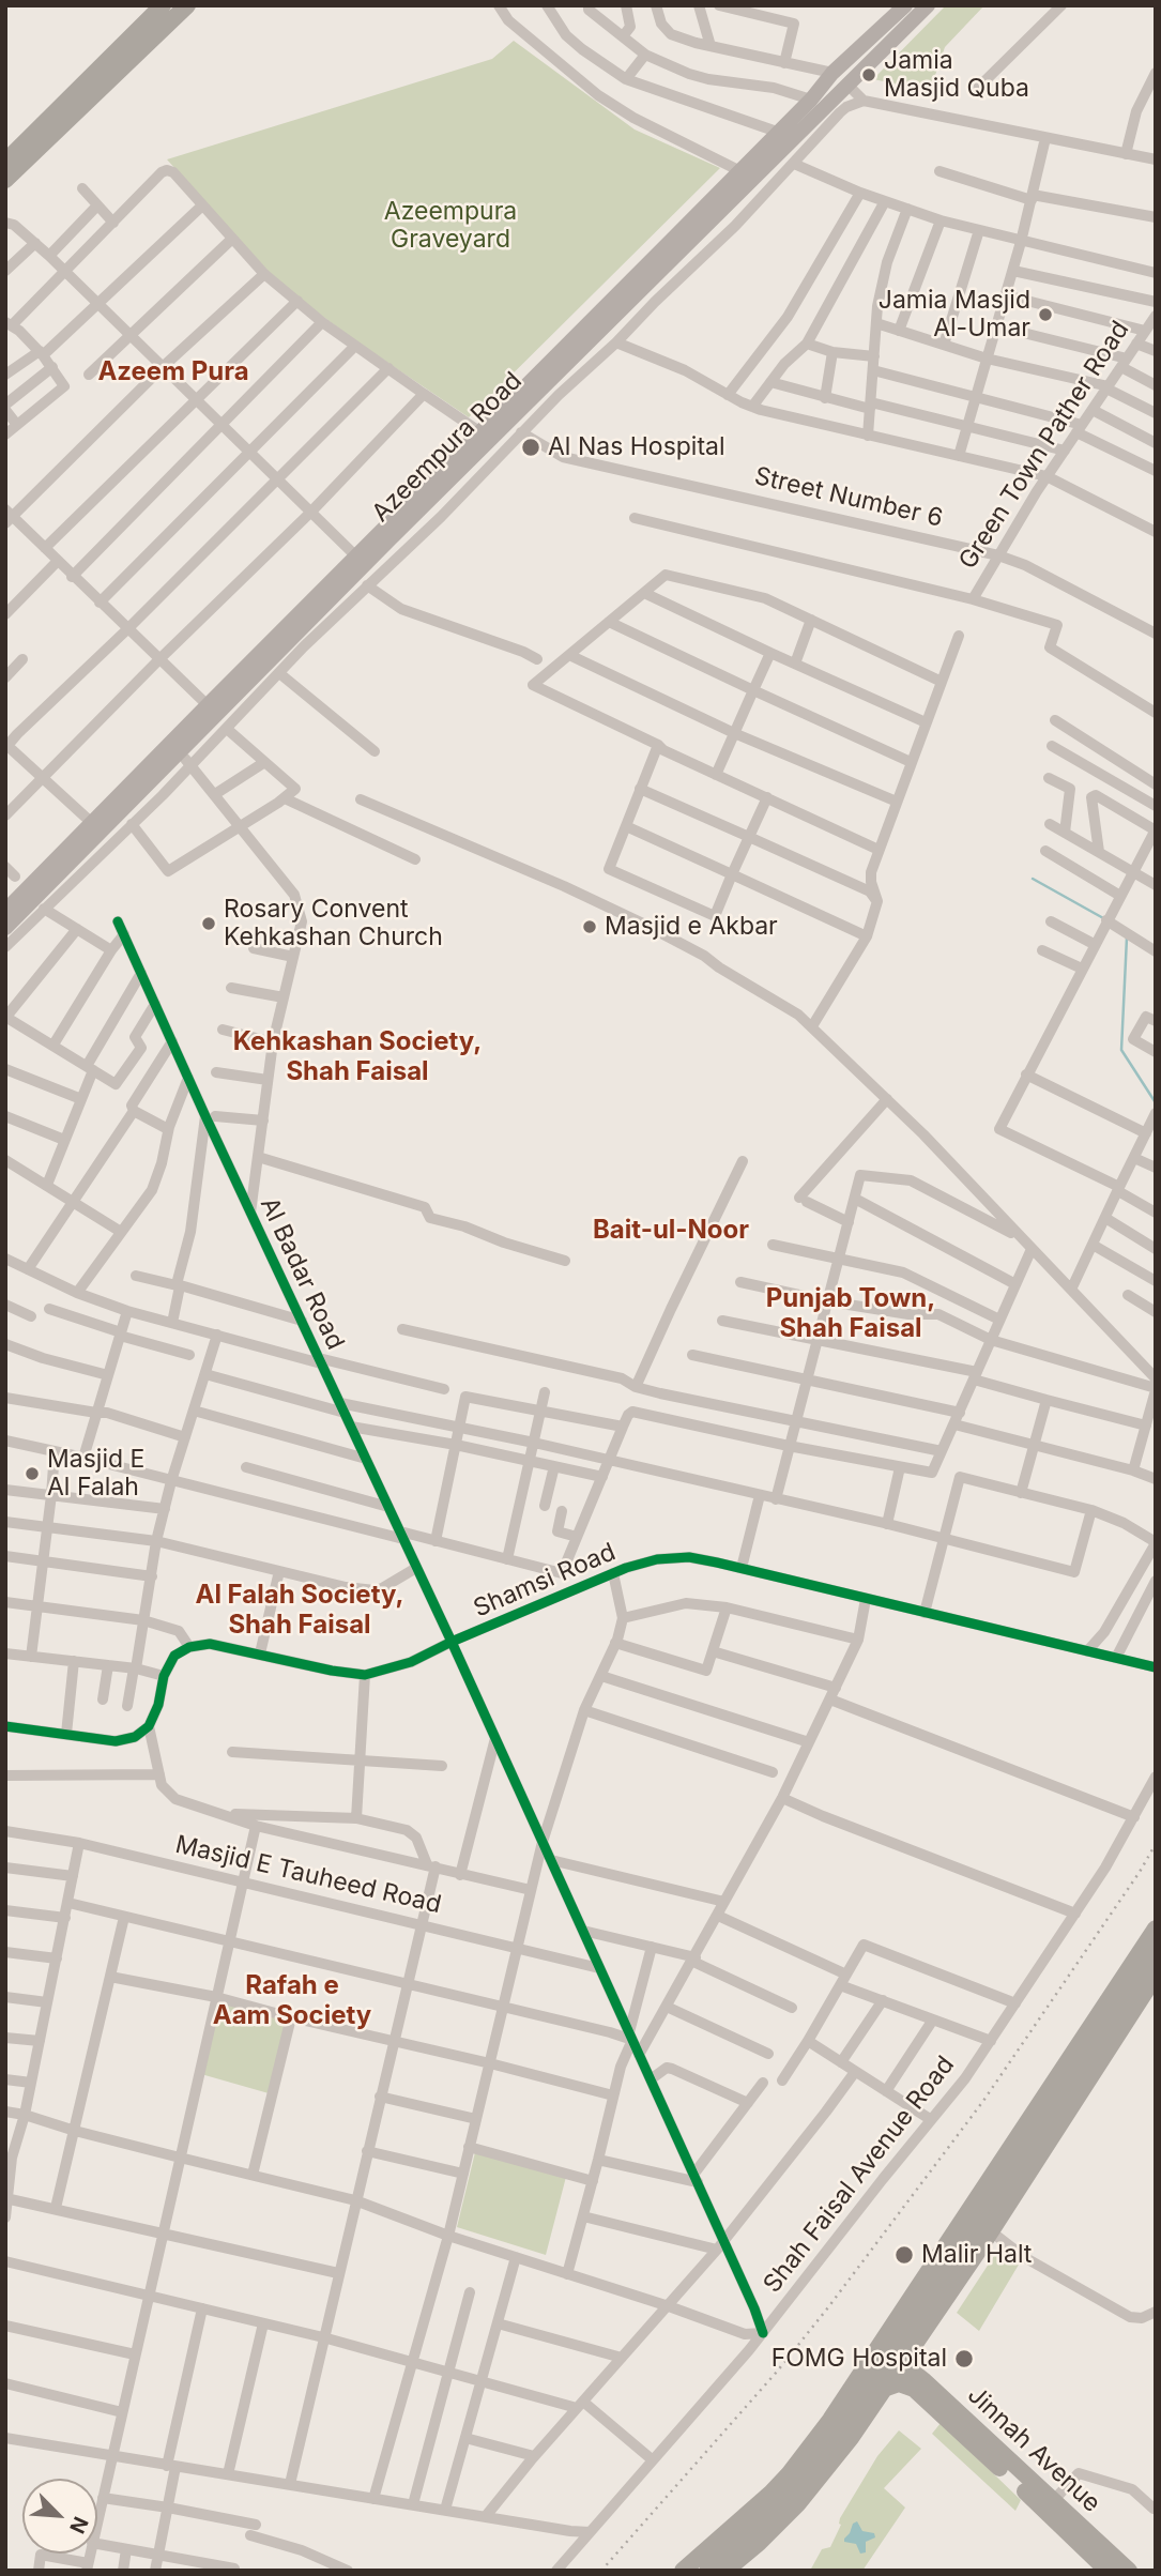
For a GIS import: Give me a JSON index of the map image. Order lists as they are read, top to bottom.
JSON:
{
  "streets": {
    "highway": ["Jinnah Avenue"],
    "main road": ["Azeempura Road"],
    "street": [
      "Green Town Pather Road",
      "Street Number 6",
      "Al Badar Road",
      "Shamsi Road",
      "Masjid E Tauheed Road",
      "Shah Faisal Avenue Road"
    ]
  },
  "crossings": [
    ["Green Town Pather Road", "Street Number 6"],
    ["Al Badar Road", "Shamsi Road"],
    ["Al Badar Road", "Masjid E Tauheed Road"],
    ["Al Badar Road", "Shah Faisal Avenue Road"]
  ],
  "districts": [
    "Azeem Pura",
    "Kehkashan Society, Shah Faisal",
    "Bait-ul-Noor",
    "Punjab Town, Shah Faisal",
    "Al Falah Society, Shah Faisal",
    "Rafah e Aam Society"
  ],
  "parks": ["Azeempura Graveyard"],
  "places": [
    "Jamia Masjid Quba",
    "Jamia Masjid Al-Umar",
    "Al Nas Hospital",
    "Rosary Convent Kehkashan Church",
    "Masjid e Akbar",
    "Masjid E Al Falah",
    "Malir Halt",
    "FOMG Hospital"
  ],
  "north": "bottom right"
}
